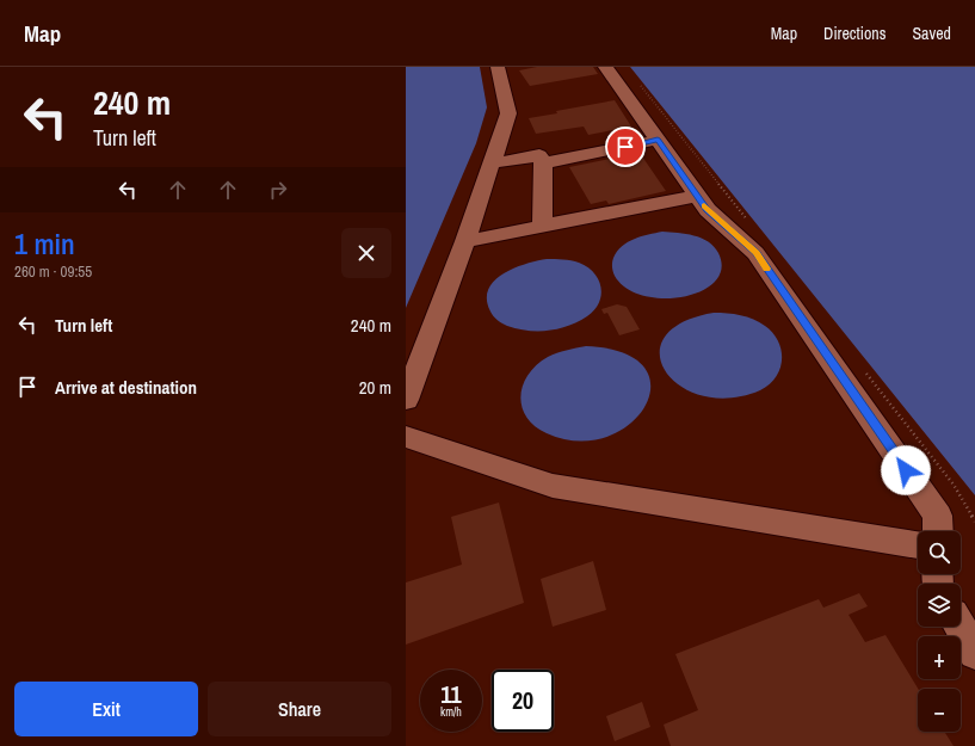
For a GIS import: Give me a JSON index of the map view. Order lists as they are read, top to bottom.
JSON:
{
  "page": {
    "header": "Map",
    "nav": ["Map", "Directions", "Saved"],
    "turn": ["240 m", "Turn left"],
    "heading": ["1 min", "260 m · 09:55"],
    "list": [
      {
        "name": "Turn left",
        "value": "240 m"
      },
      {
        "name": "Arrive at destination",
        "value": "20 m"
      }
    ],
    "map_buttons": ["+", "−"],
    "speed": "11 km/h",
    "limit": "20",
    "buttons": ["Exit", "Share"]
  }
}
